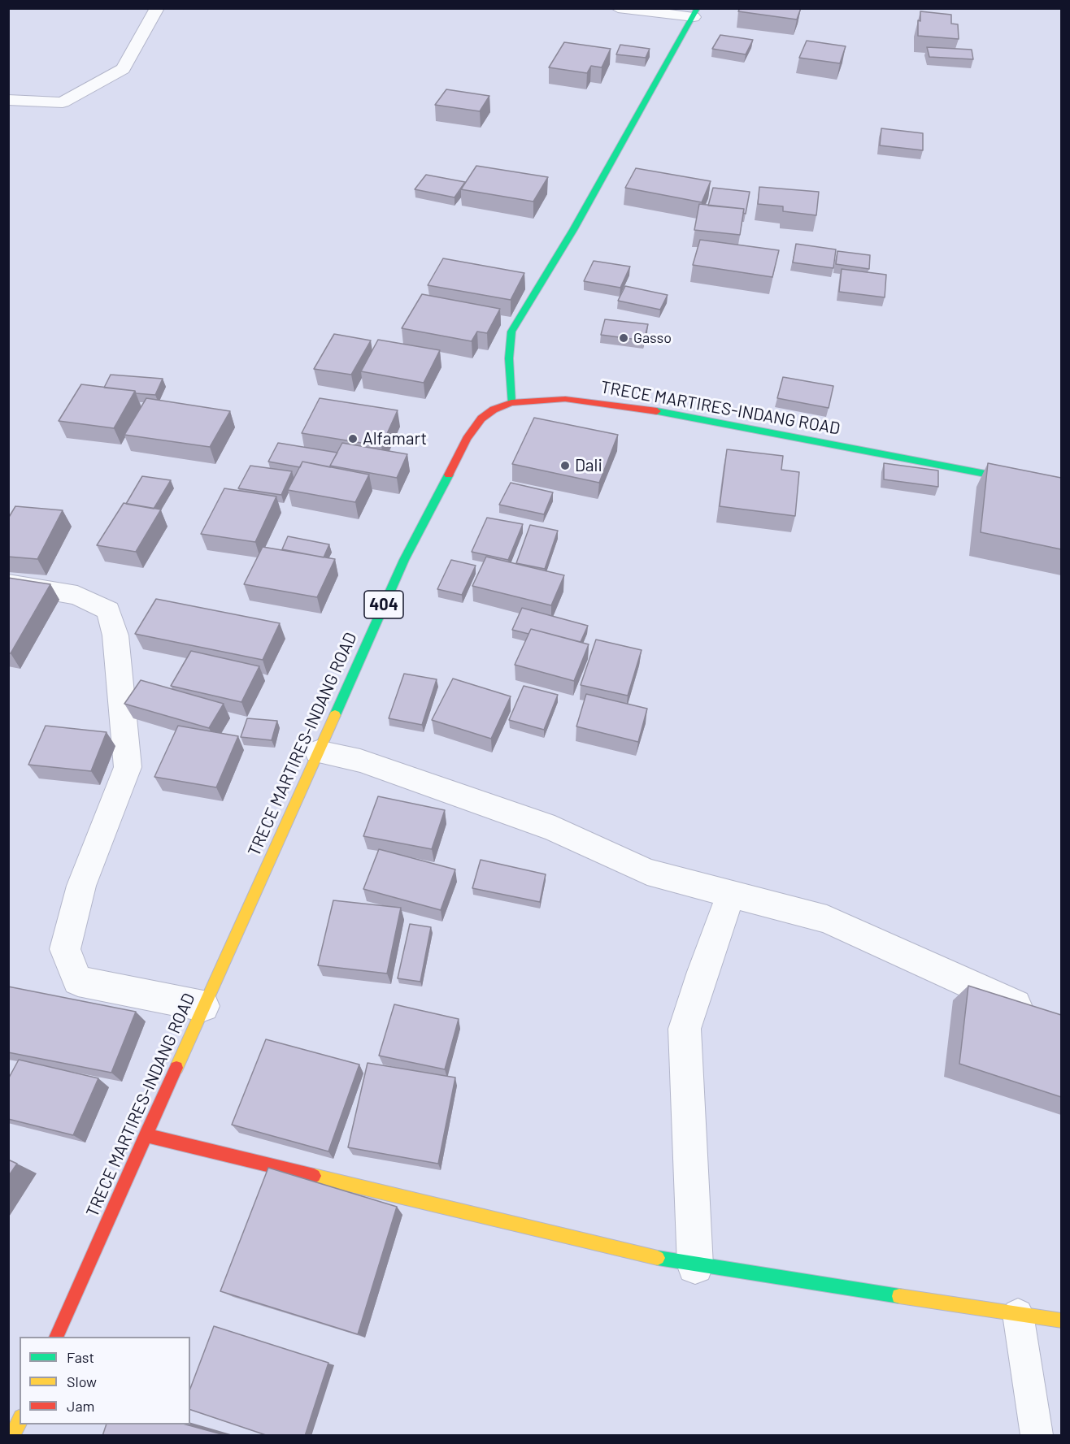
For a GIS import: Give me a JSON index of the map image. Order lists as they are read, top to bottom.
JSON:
{
  "streets": {
    "main road": ["TRECE MARTIRES-INDANG ROAD", "404"]
  },
  "places": ["Gasso", "Alfamart", "Dali"],
  "legend": ["Fast", "Slow", "Jam"]
}
